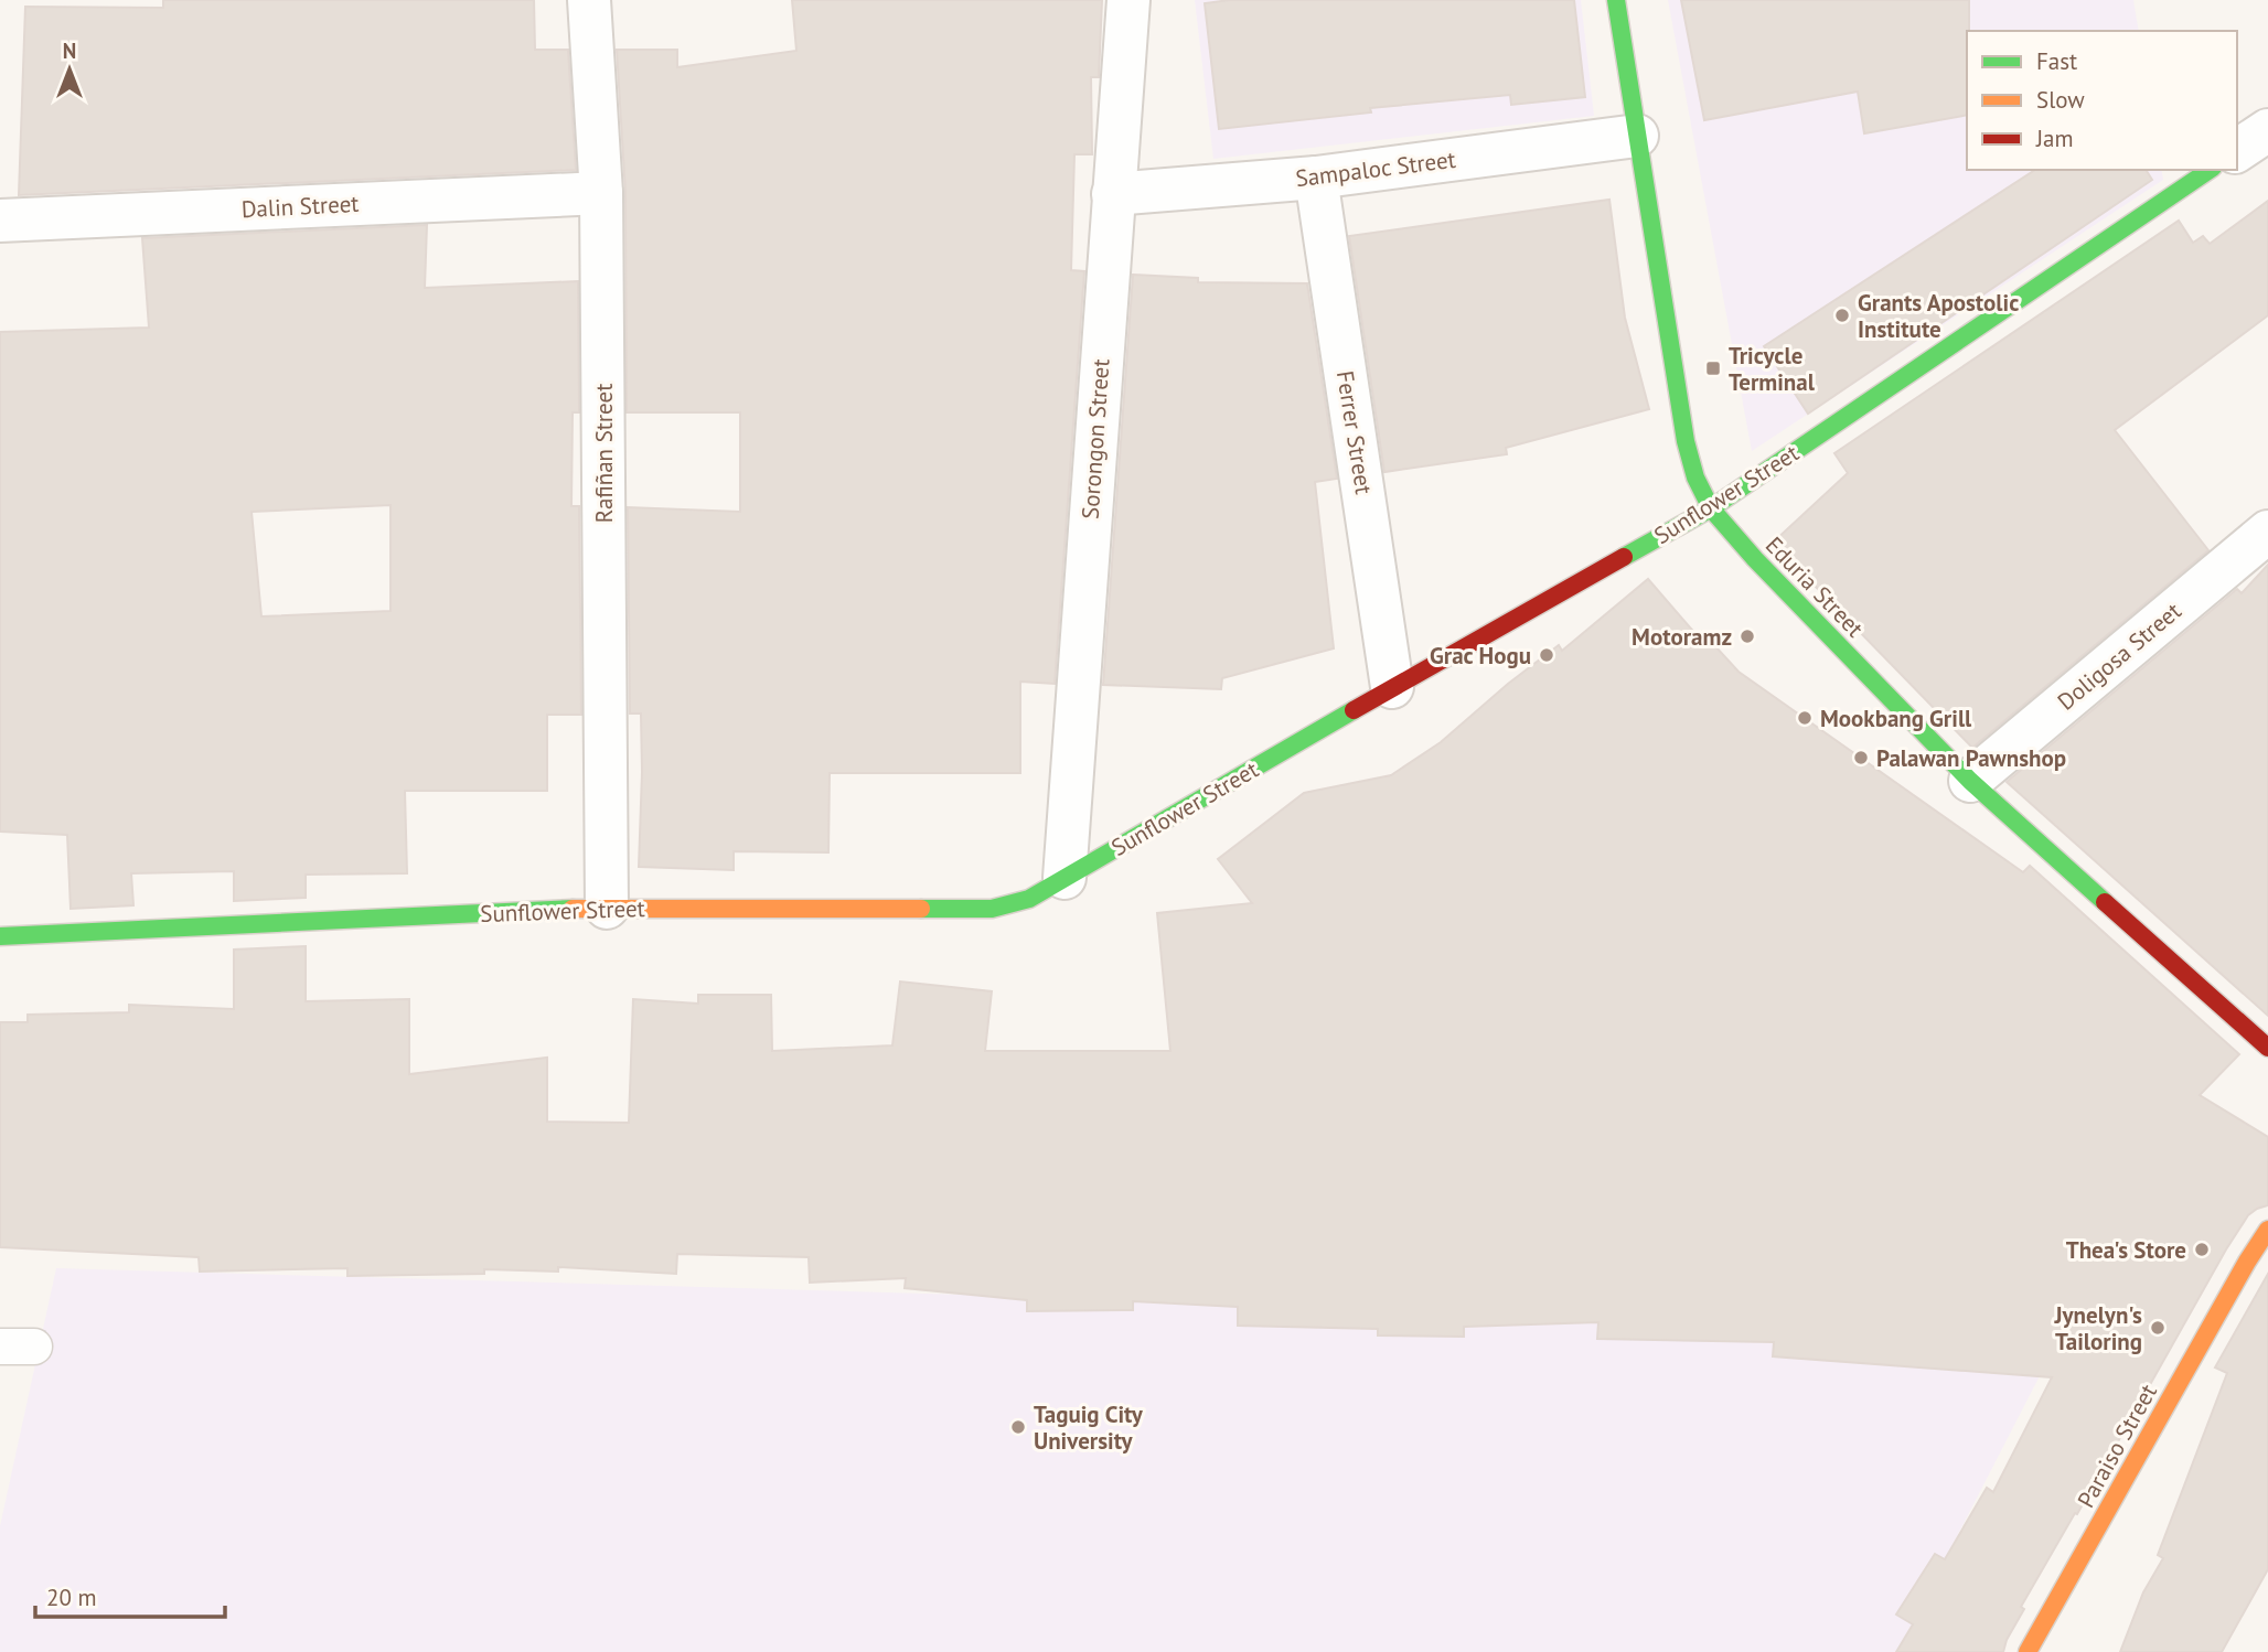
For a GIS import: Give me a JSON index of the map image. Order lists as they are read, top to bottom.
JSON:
{
  "streets": {
    "street": [
      "Sampaloc Street",
      "Dalin Street",
      "Ferrer Street",
      "Sorongon Street",
      "Rafiñan Street",
      "Sunflower Street",
      "Eduria Street",
      "Doligosa Street",
      "Paraiso Street"
    ]
  },
  "crossings": [
    ["Sampaloc Street", "Ferrer Street"],
    ["Sampaloc Street", "Sorongon Street"],
    ["Sampaloc Street", "Eduria Street"],
    ["Dalin Street", "Rafiñan Street"],
    ["Ferrer Street", "Sunflower Street"],
    ["Sorongon Street", "Sunflower Street"],
    ["Rafiñan Street", "Sunflower Street"],
    ["Sunflower Street", "Eduria Street"],
    ["Eduria Street", "Doligosa Street"]
  ],
  "places": {
    "other": [
      "Grants Apostolic Institute",
      "Motoramz",
      "Grac Hogu",
      "Mookbang Grill",
      "Palawan Pawnshop",
      "Thea's Store",
      "Jynelyn's Tailoring",
      "Taguig City University"
    ],
    "transit": ["Tricycle Terminal"]
  },
  "legend": ["Fast", "Slow", "Jam"],
  "scale_bar": "20 m",
  "north": "top"
}
